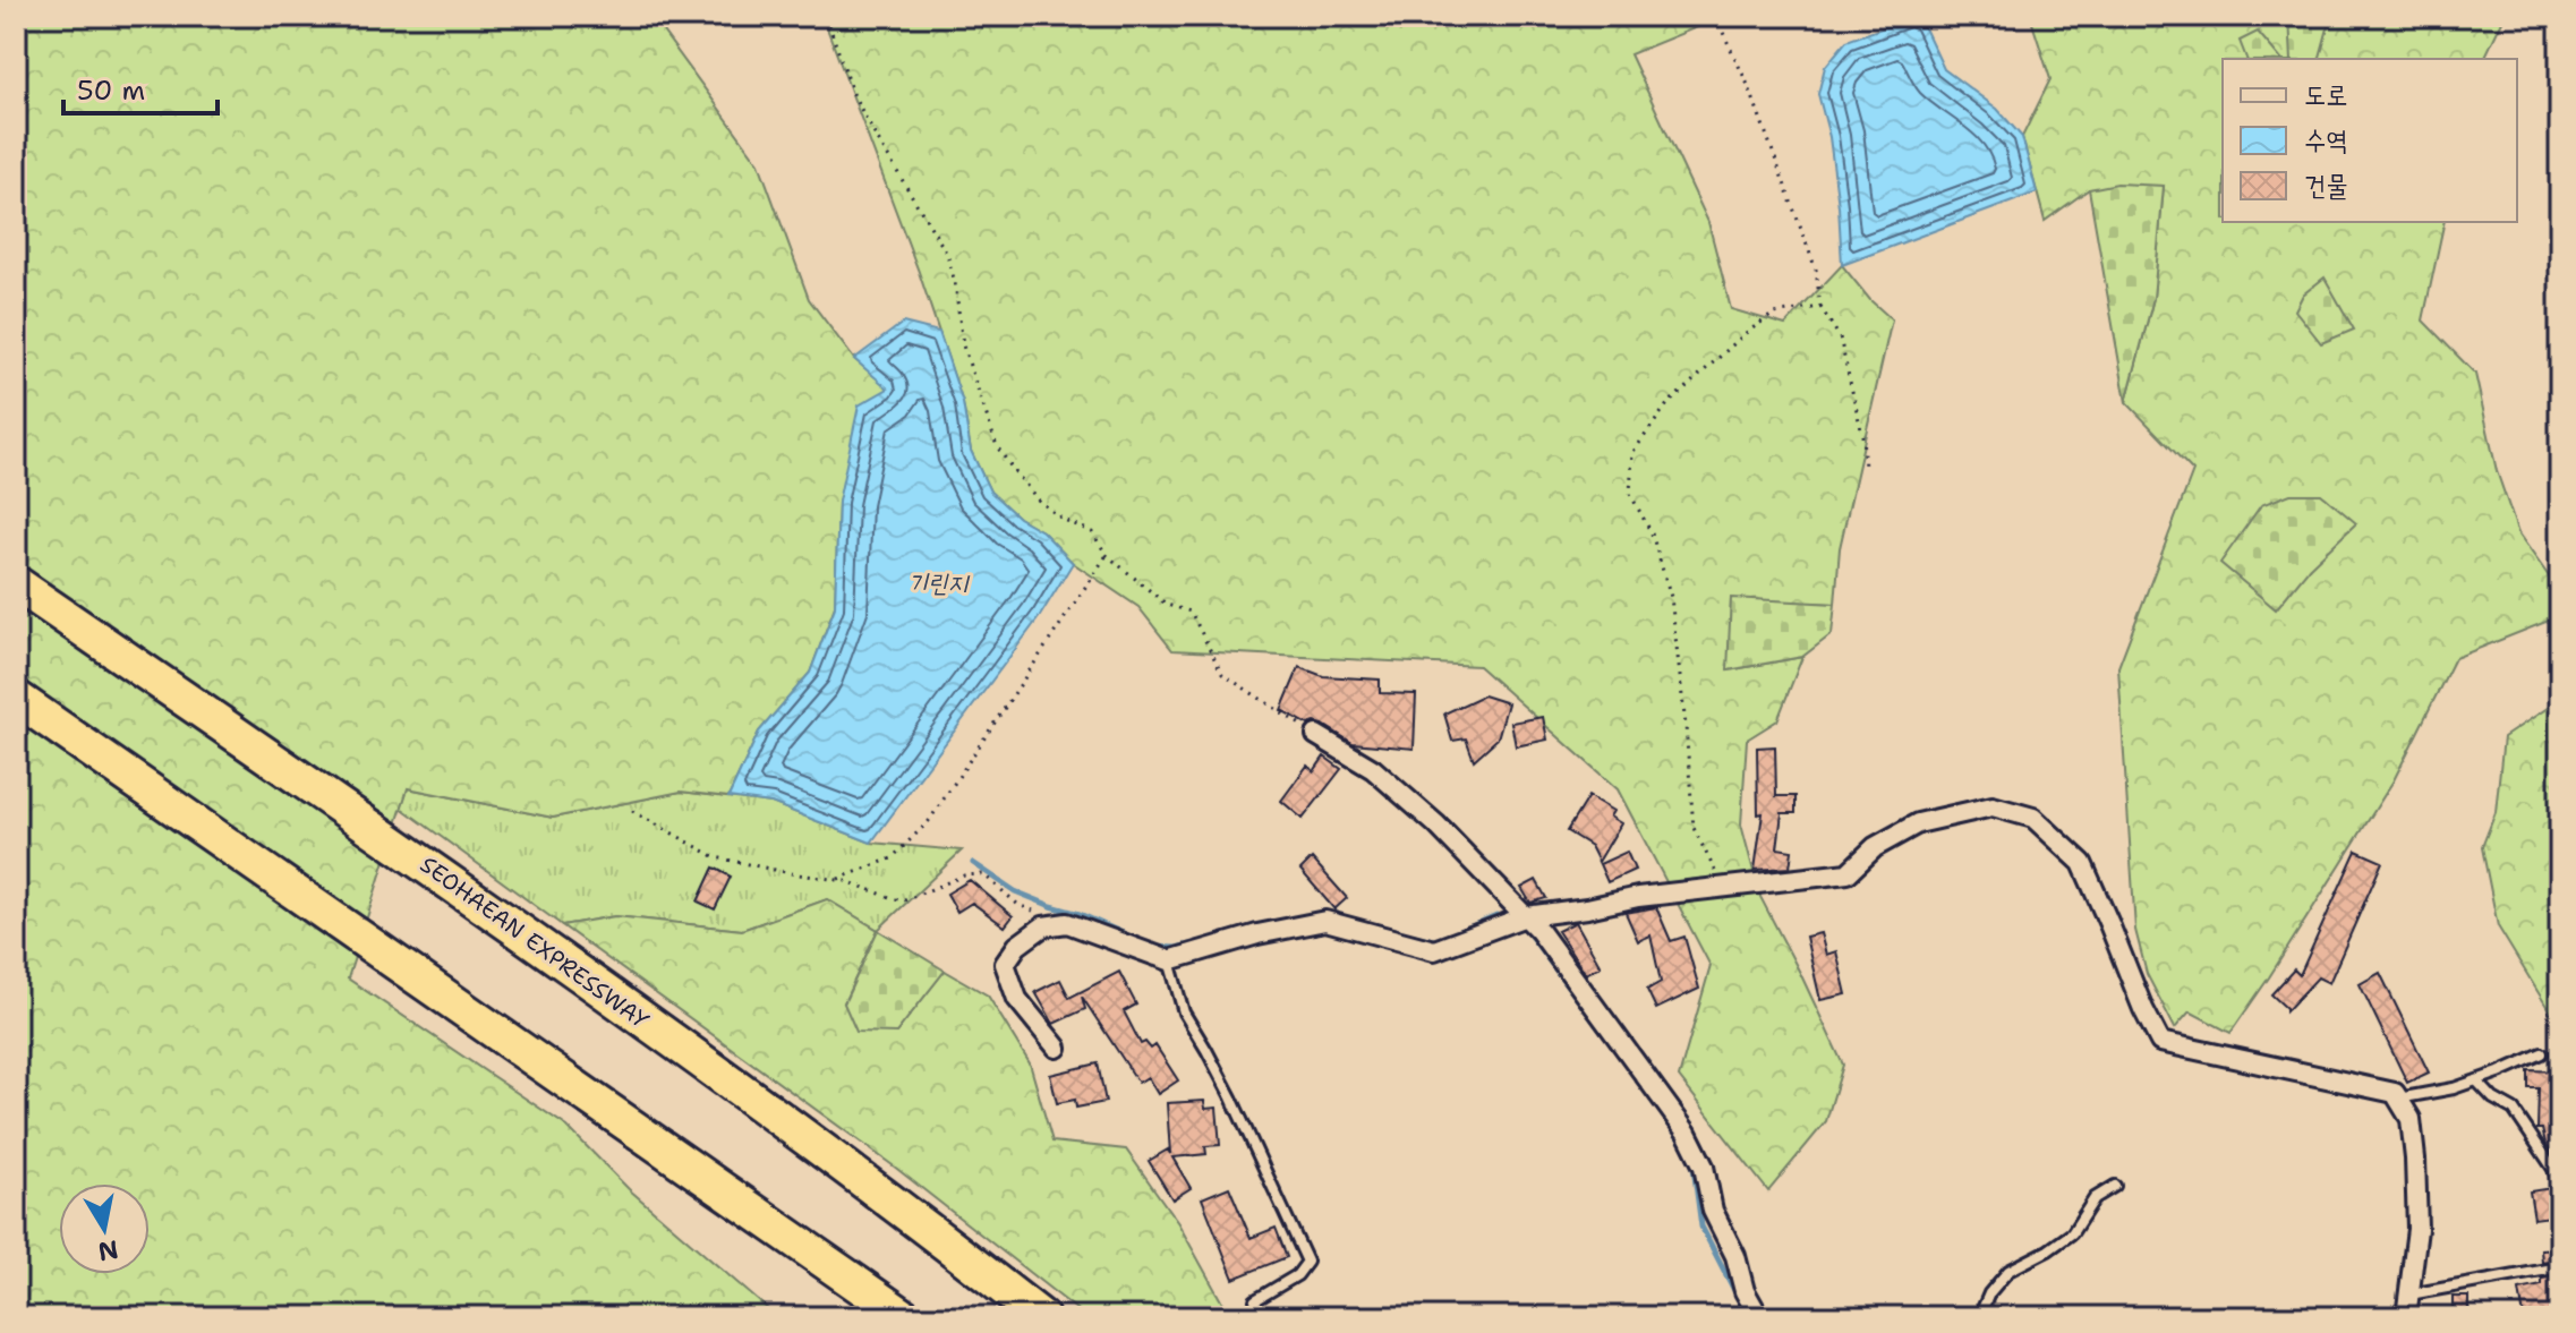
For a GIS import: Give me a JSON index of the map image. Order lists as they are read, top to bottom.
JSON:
{
  "streets": {
    "highway": ["SEOHAEAN EXPRESSWAY"]
  },
  "water": ["기린지"],
  "legend": ["도로", "수역", "건물"],
  "scale_bar": "50 m",
  "north": "bottom"
}
